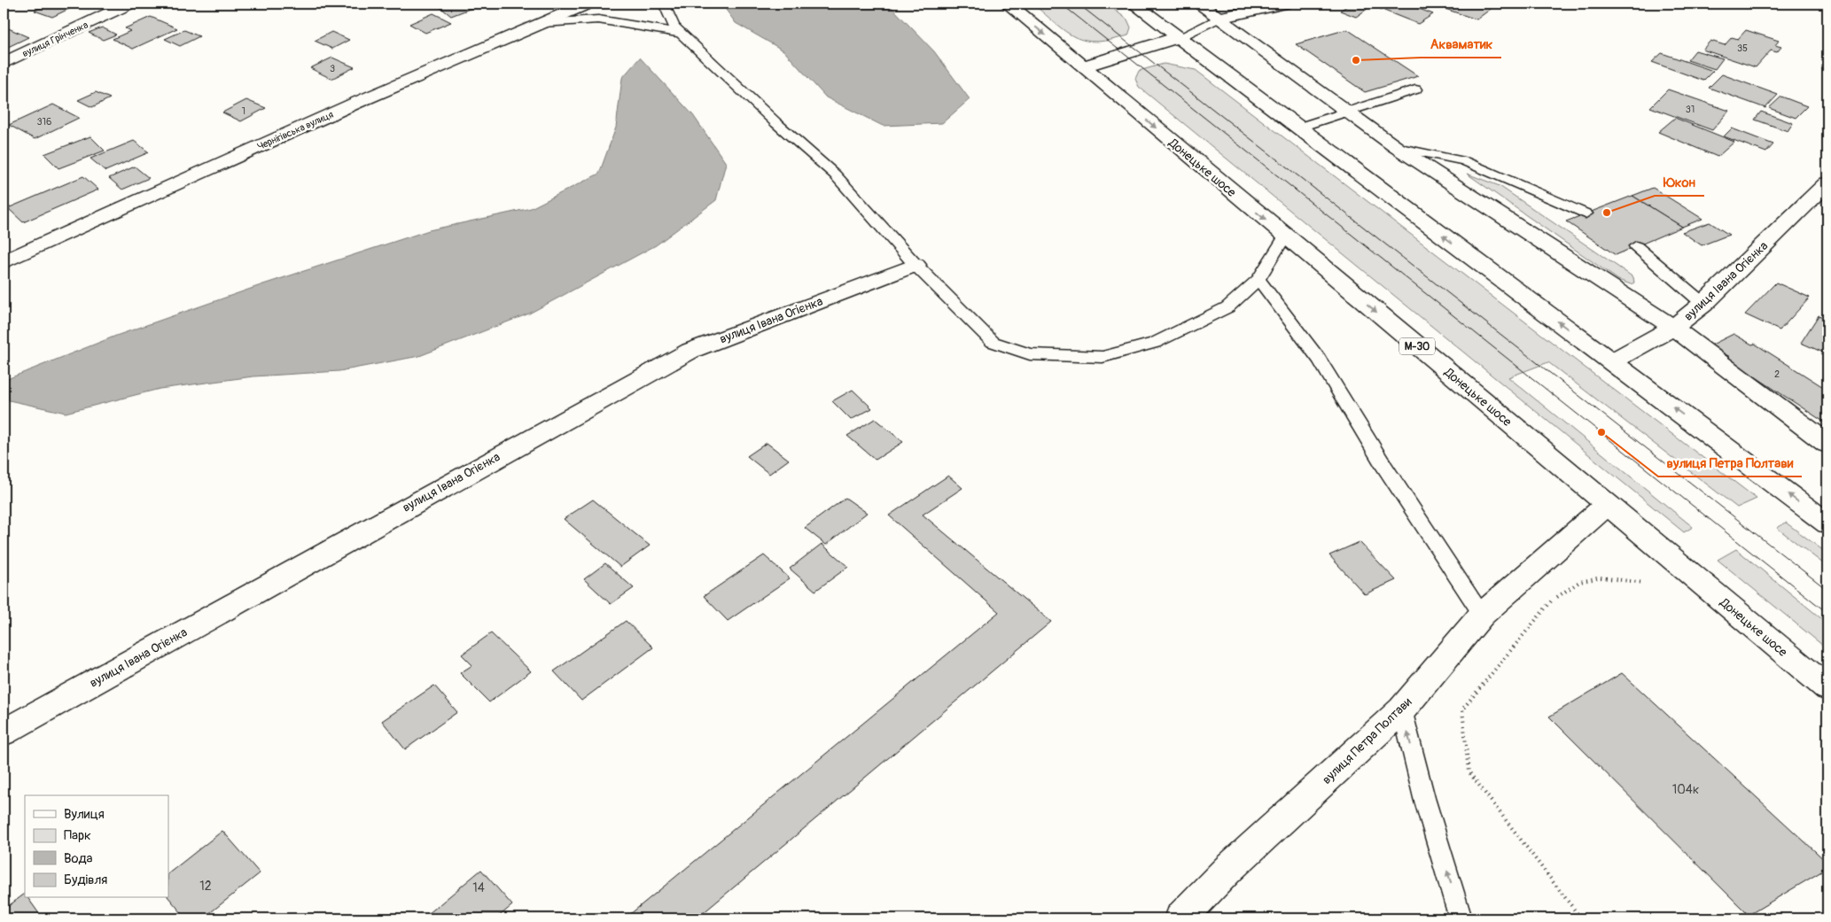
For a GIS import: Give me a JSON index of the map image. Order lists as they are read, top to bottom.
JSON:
{
  "streets": {
    "main road": [
      "вулиця Грінченка",
      "Чернігівська вулиця",
      "Донецьке шосе",
      "вулиця Івана Огієнка",
      "М-30",
      "вулиця Петра Полтави"
    ]
  },
  "crossings": [
    ["Донецьке шосе", "вулиця Петра Полтави"]
  ],
  "places": ["Акваматик", "Юкон", "вулиця Петра Полтави"],
  "house_numbers": [
    "35",
    "3",
    "31",
    "1",
    "316",
    "2",
    "104к",
    "12",
    "14"
  ],
  "legend": [
    "Вулиця",
    "Парк",
    "Вода",
    "Будівля"
  ]
}
